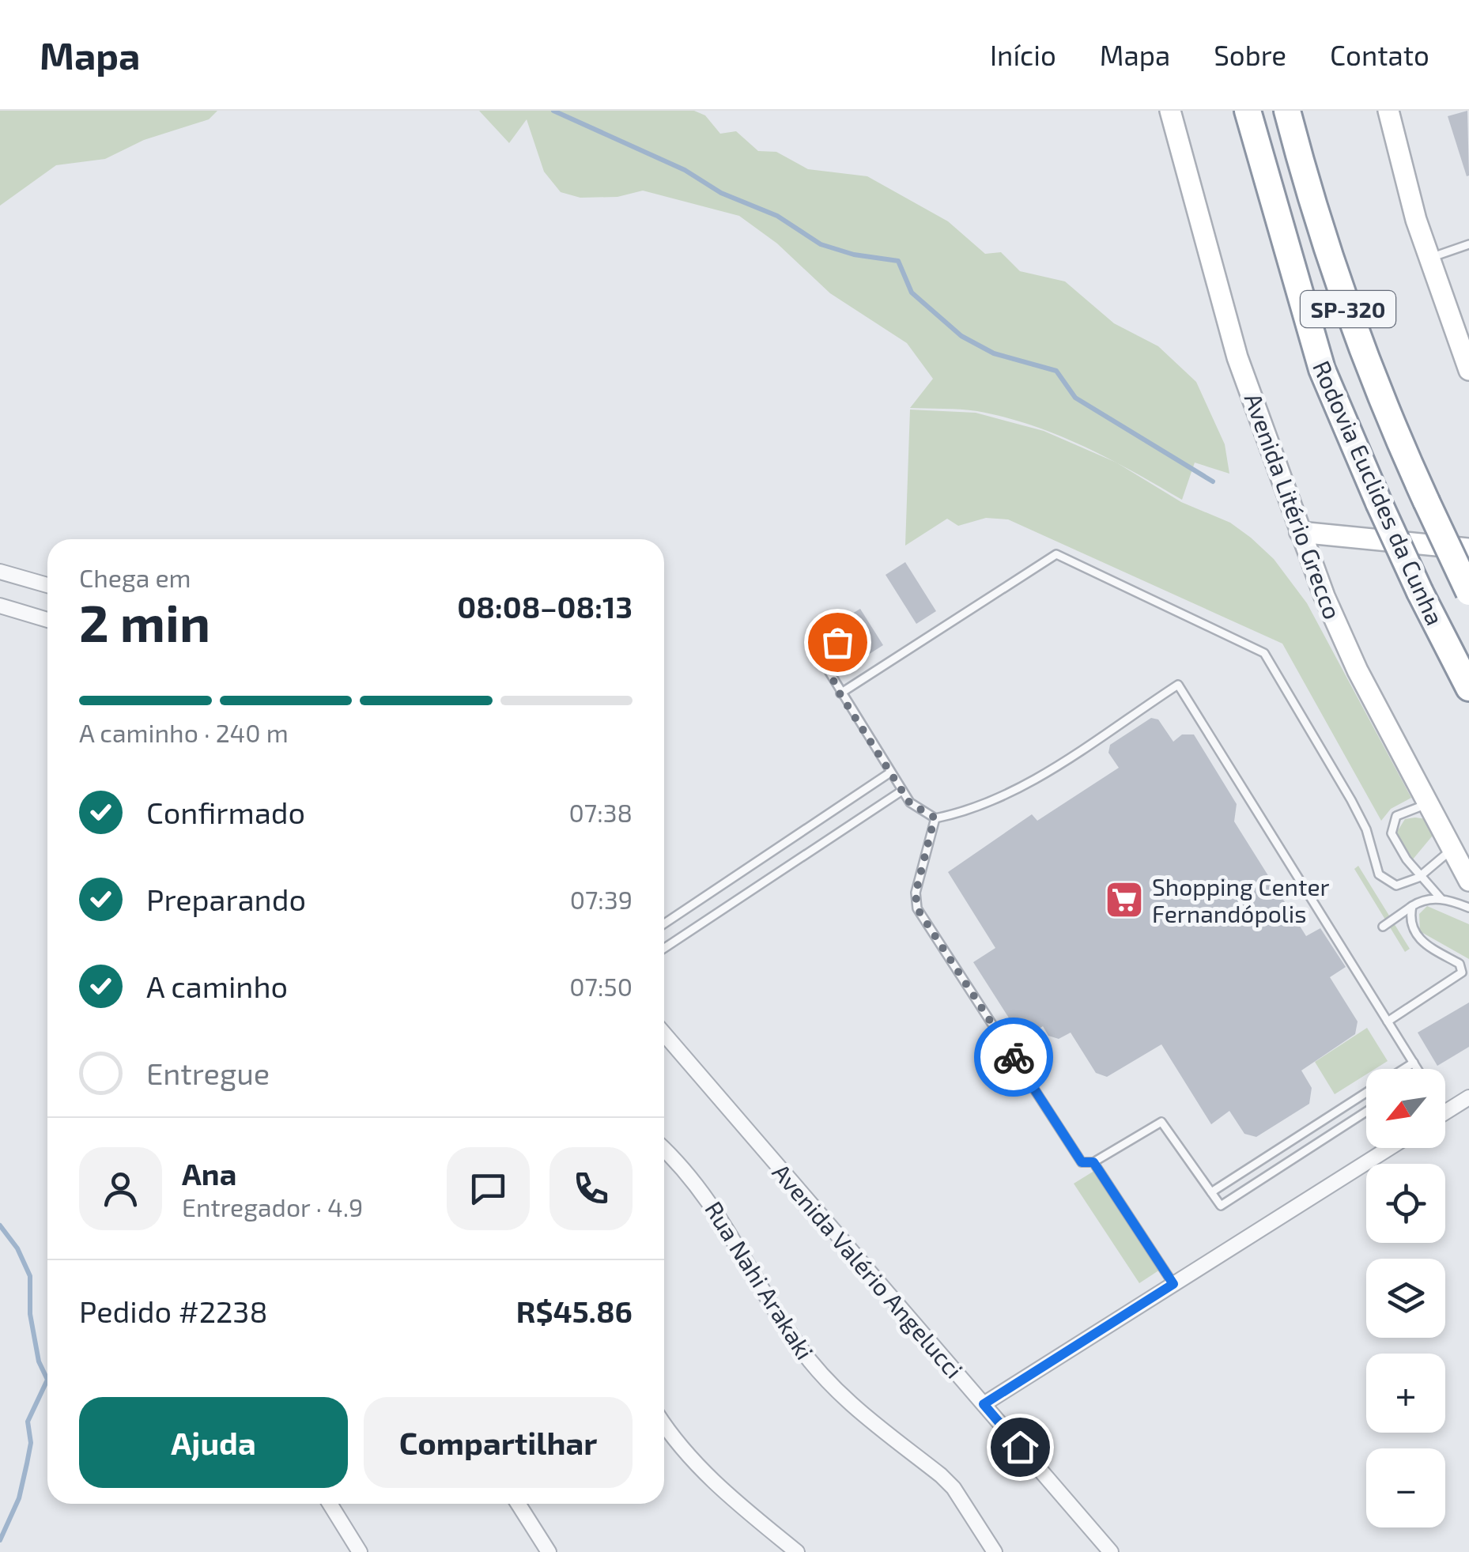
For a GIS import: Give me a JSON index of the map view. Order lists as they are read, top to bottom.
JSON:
{
  "streets": {
    "highway": ["SP-320", "Rodovia Euclides da Cunha"],
    "main road": ["Avenida Litério Grecco"],
    "street": ["Avenida Valério Angelucci", "Rua Nahi Arakaki"]
  },
  "places": {
    "supermarket": ["Shopping Center Fernandópolis"]
  },
  "north": "bottom left",
  "page": {
    "header": "Mapa",
    "nav": [
      "Início",
      "Mapa",
      "Sobre",
      "Contato"
    ],
    "heading": ["2 min", "Chega em", "08:08–08:13"],
    "panel": [
      "Ana",
      "Entregador · 4.9",
      "Pedido #2238",
      "R$45.86"
    ],
    "bar": "A caminho · 240 m",
    "list": [
      ["Confirmado", "07:38"],
      ["Preparando", "07:39"],
      ["A caminho", "07:50"],
      "Entregue"
    ],
    "map_buttons": ["+", "−"],
    "buttons": ["Ajuda", "Compartilhar"]
  }
}
